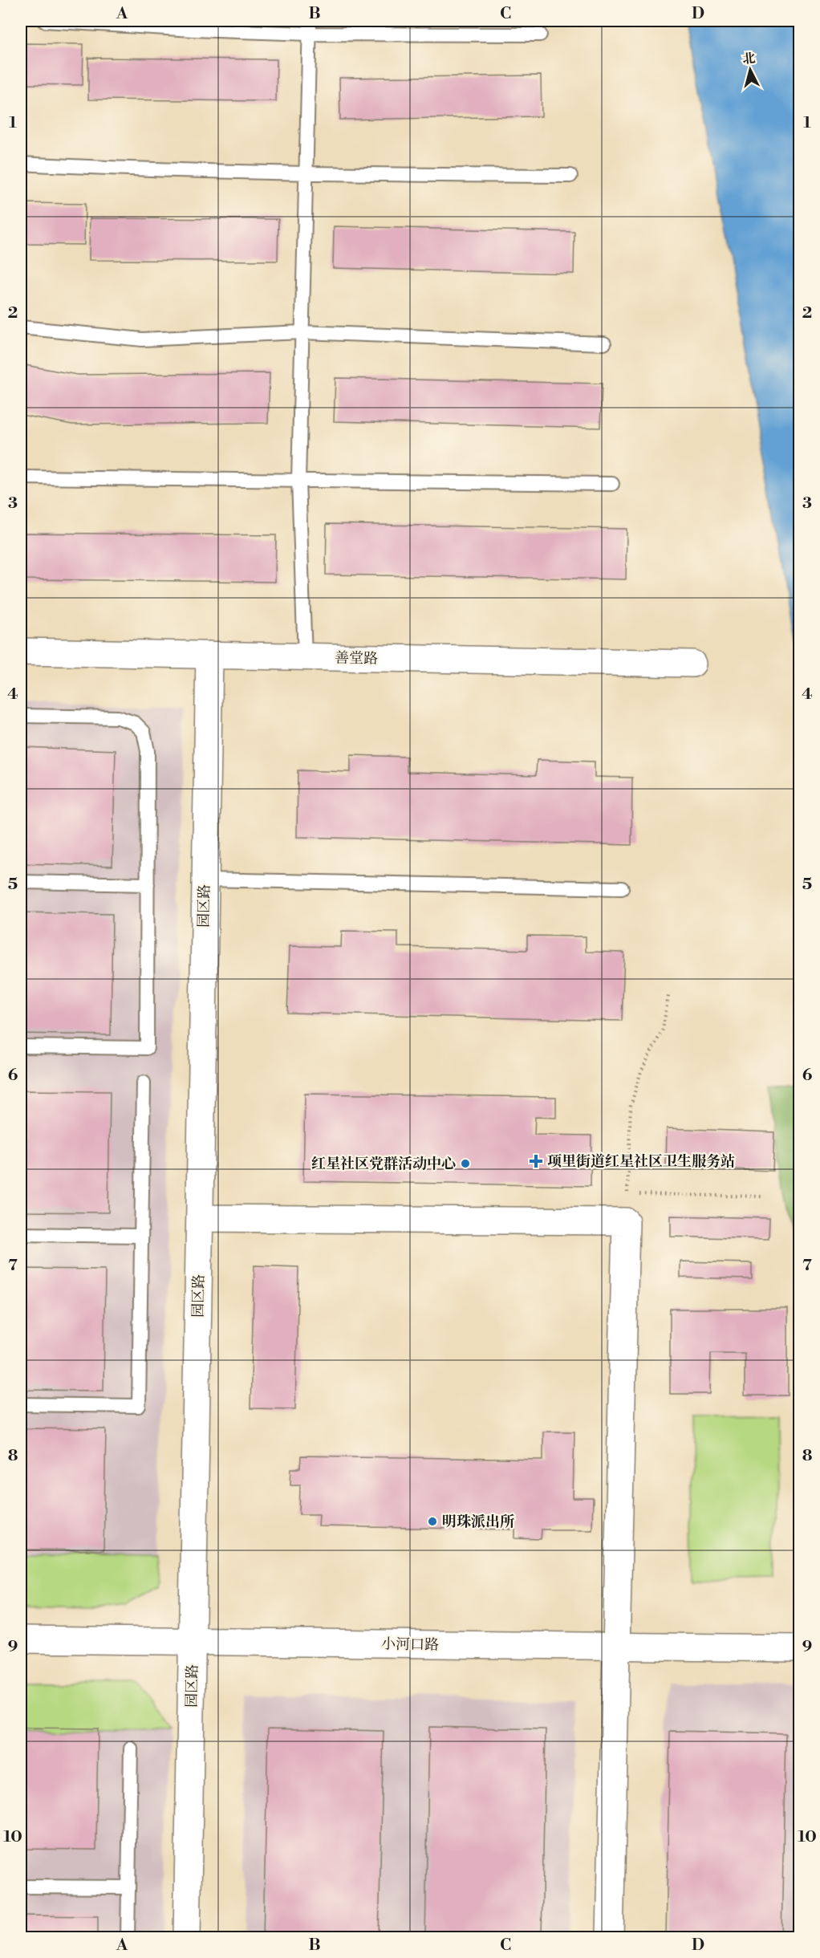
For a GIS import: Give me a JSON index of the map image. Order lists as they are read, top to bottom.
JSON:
{
  "streets": {
    "street": ["善堂路", "园区路", "小河口路"]
  },
  "crossings": [
    ["善堂路", "园区路"],
    ["园区路", "小河口路"]
  ],
  "places": {
    "health": ["项里街道红星社区卫生服务站"],
    "other": ["红星社区党群活动中心", "明珠派出所"]
  },
  "north": "top",
  "grid": {
    "columns": [
      "A",
      "B",
      "C",
      "D"
    ],
    "rows": [
      "1",
      "2",
      "3",
      "4",
      "5",
      "6",
      "7",
      "8",
      "9",
      "10"
    ]
  }
}
